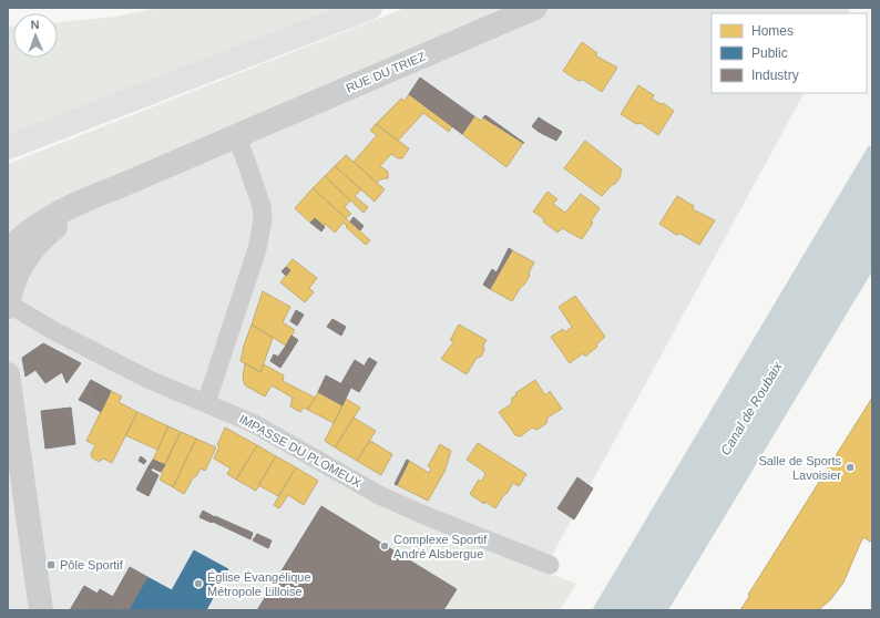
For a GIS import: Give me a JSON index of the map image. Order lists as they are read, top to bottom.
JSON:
{
  "streets": {
    "street": ["RUE DU TRIEZ", "IMPASSE DU PLOMEUX"]
  },
  "water": ["Canal de Roubaix"],
  "places": {
    "other": ["Salle de Sports Lavoisier", "Complexe Sportif André Alsbergue", "Église Évangélique Métropole Lilloise"],
    "transit": ["Pôle Sportif"]
  },
  "legend": ["Homes", "Public", "Industry"],
  "north": "top"
}
